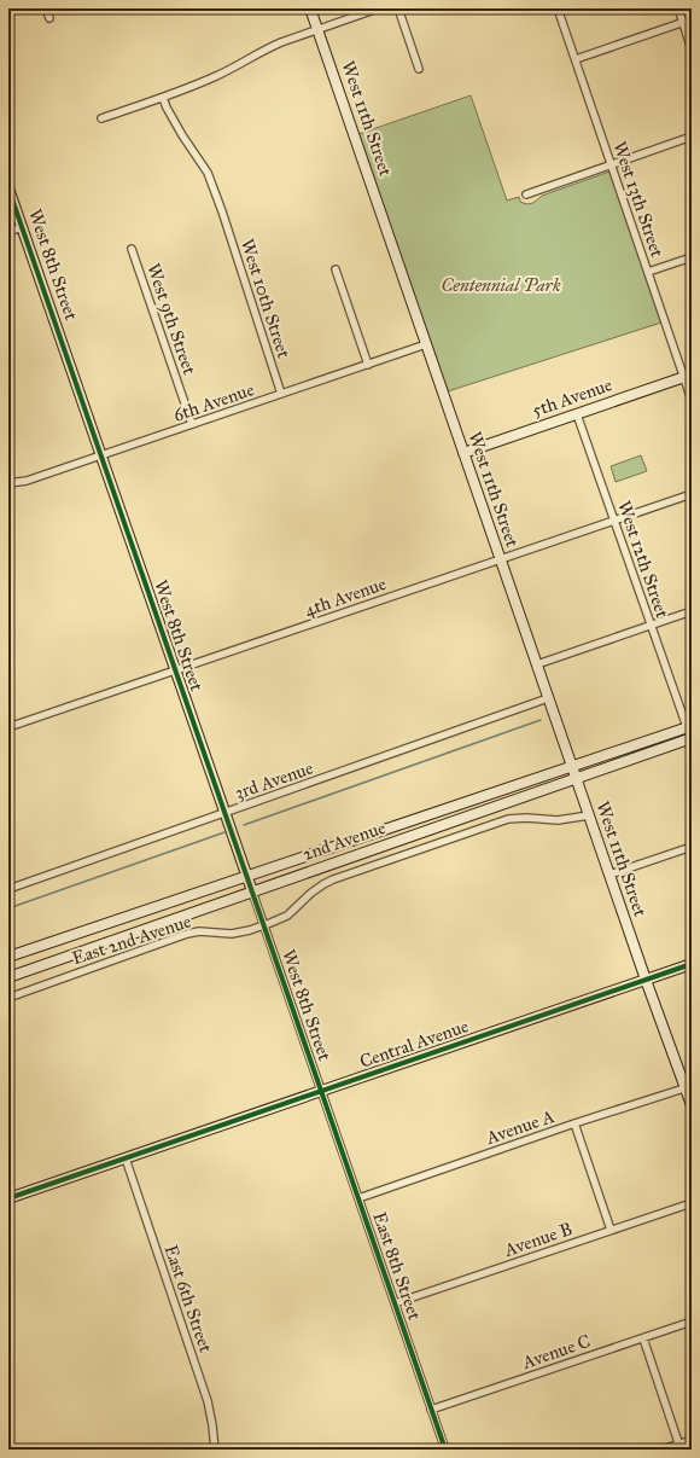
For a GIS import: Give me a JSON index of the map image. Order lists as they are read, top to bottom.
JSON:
{
  "streets": {
    "main road": [
      "West 11th Street",
      "West 8th Street",
      "5th Avenue",
      "2nd Avenue",
      "Central Avenue"
    ],
    "street": [
      "West 13th Street",
      "West 10th Street",
      "West 9th Street",
      "6th Avenue",
      "West 12th Street",
      "4th Avenue",
      "3rd Avenue",
      "East 2nd Avenue",
      "Avenue A",
      "Avenue B",
      "East 8th Street",
      "East 6th Street",
      "Avenue C"
    ]
  },
  "crossings": [
    ["West 11th Street", "5th Avenue"],
    ["West 11th Street", "6th Avenue"],
    ["West 11th Street", "4th Avenue"],
    ["West 11th Street", "3rd Avenue"],
    ["West 11th Street", "2nd Avenue"],
    ["West 11th Street", "East 2nd Avenue"],
    ["West 11th Street", "Central Avenue"],
    ["West 11th Street", "Avenue A"],
    ["West 13th Street", "5th Avenue"],
    ["West 8th Street", "6th Avenue"],
    ["West 8th Street", "4th Avenue"],
    ["West 8th Street", "3rd Avenue"],
    ["West 8th Street", "2nd Avenue"],
    ["West 8th Street", "East 2nd Avenue"],
    ["West 8th Street", "Central Avenue"],
    ["West 8th Street", "East 8th Street"],
    ["West 10th Street", "6th Avenue"],
    ["West 9th Street", "6th Avenue"],
    ["5th Avenue", "West 12th Street"],
    ["West 12th Street", "4th Avenue"],
    ["West 12th Street", "2nd Avenue"],
    ["Central Avenue", "East 8th Street"],
    ["Central Avenue", "East 6th Street"],
    ["Avenue A", "East 8th Street"],
    ["Avenue B", "East 8th Street"],
    ["East 8th Street", "Avenue C"]
  ],
  "parks": ["Centennial Park"]
}
